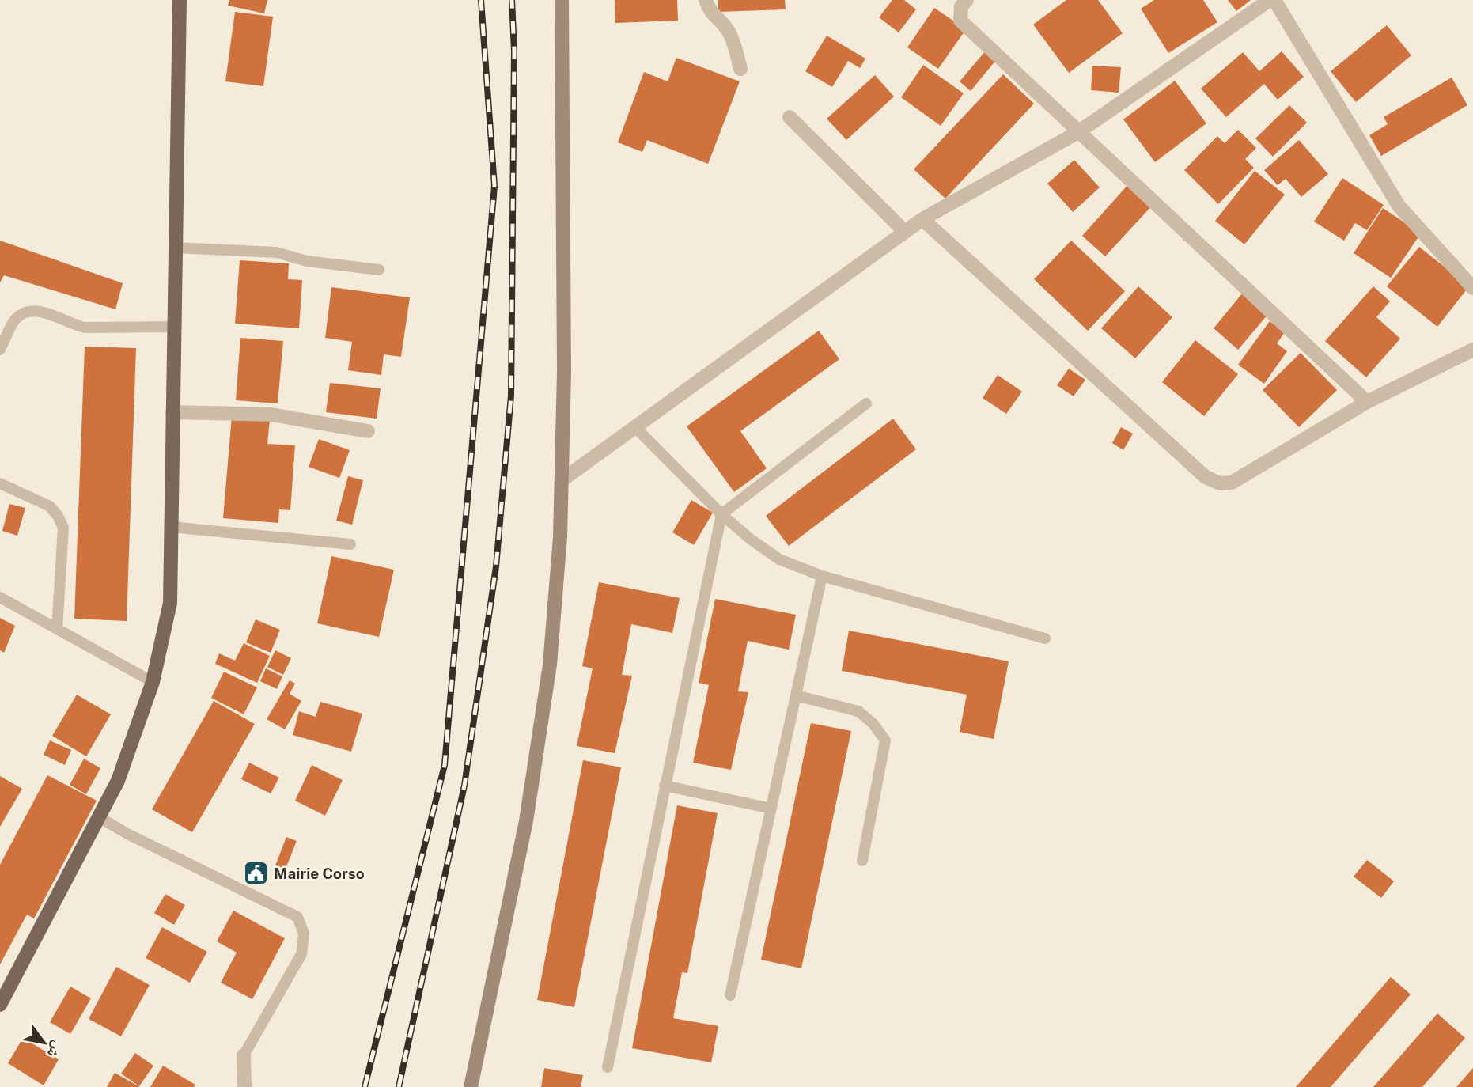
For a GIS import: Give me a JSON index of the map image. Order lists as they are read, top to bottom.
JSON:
{
  "places": {
    "public building": ["Mairie Corso"]
  },
  "north": "bottom right"
}
